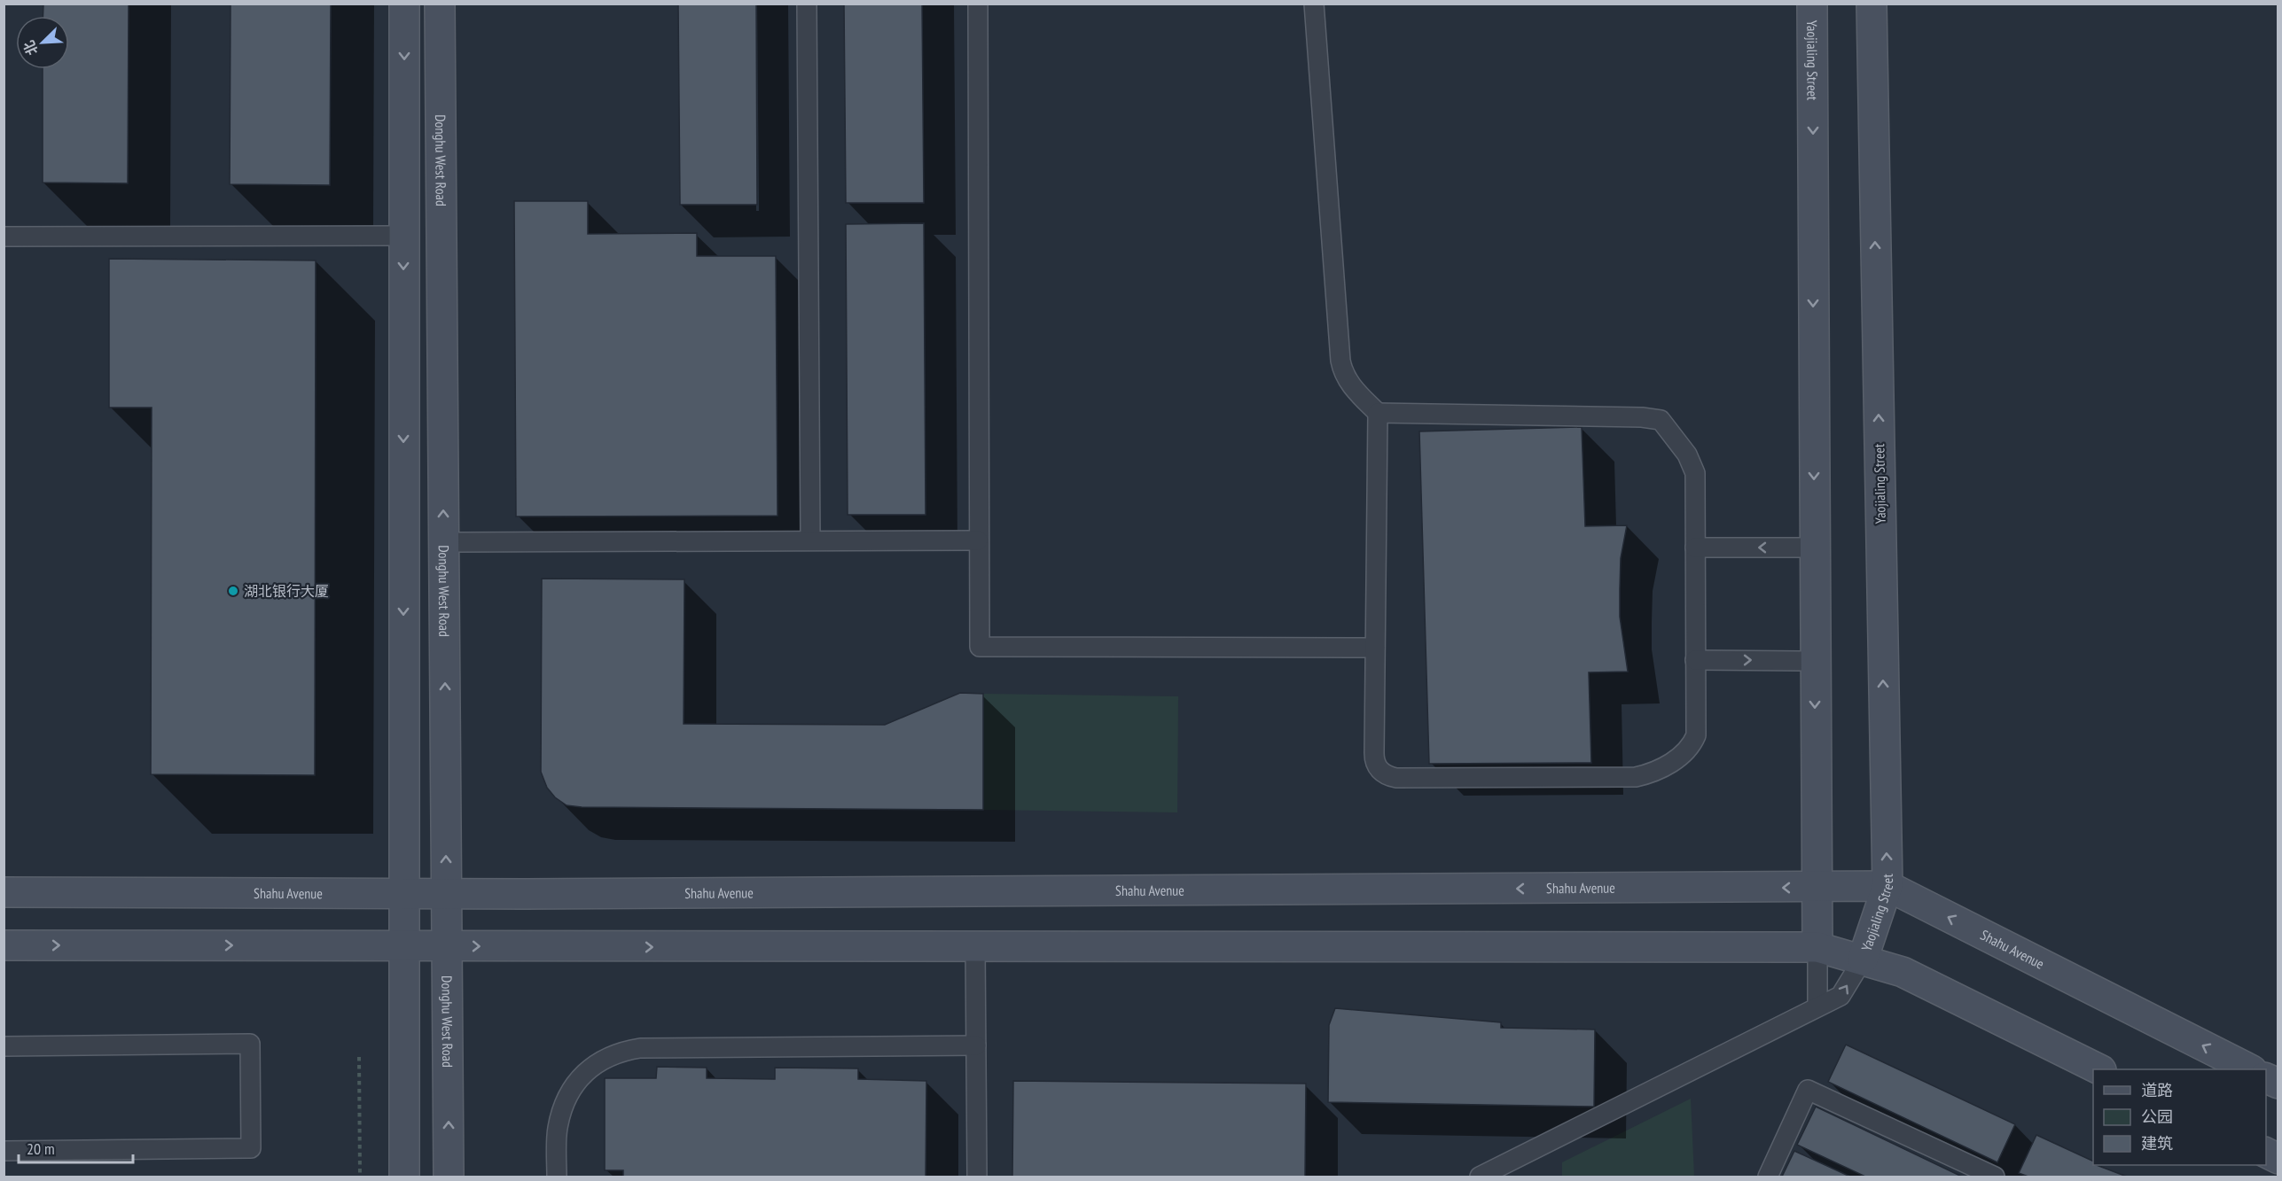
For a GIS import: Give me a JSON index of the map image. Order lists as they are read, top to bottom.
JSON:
{
  "streets": {
    "main road": ["Yaojialing Street", "Donghu West Road", "Shahu Avenue"]
  },
  "crossings": [
    ["Yaojialing Street", "Shahu Avenue"],
    ["Donghu West Road", "Shahu Avenue"]
  ],
  "places": ["湖北银行大厦"],
  "legend": ["道路", "公园", "建筑"],
  "scale_bar": "20 m",
  "north": "bottom left"
}
